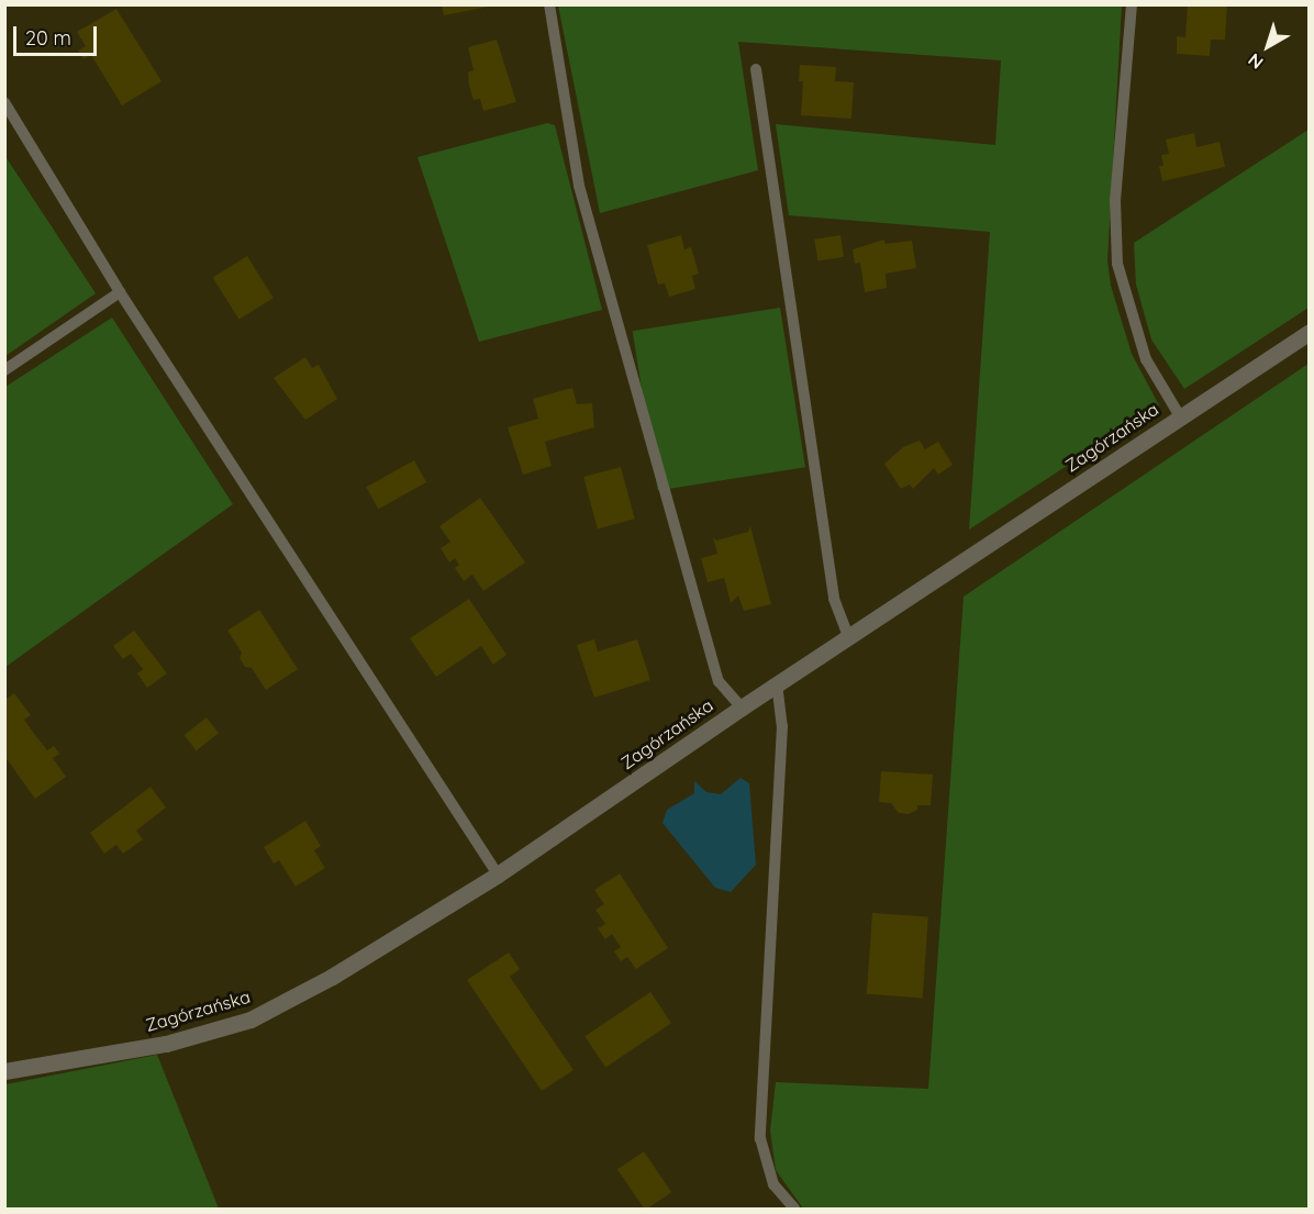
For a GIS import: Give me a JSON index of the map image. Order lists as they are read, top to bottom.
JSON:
{
  "streets": {
    "street": ["Zagórzańska"]
  },
  "scale_bar": "20 m",
  "north": "bottom left"
}
